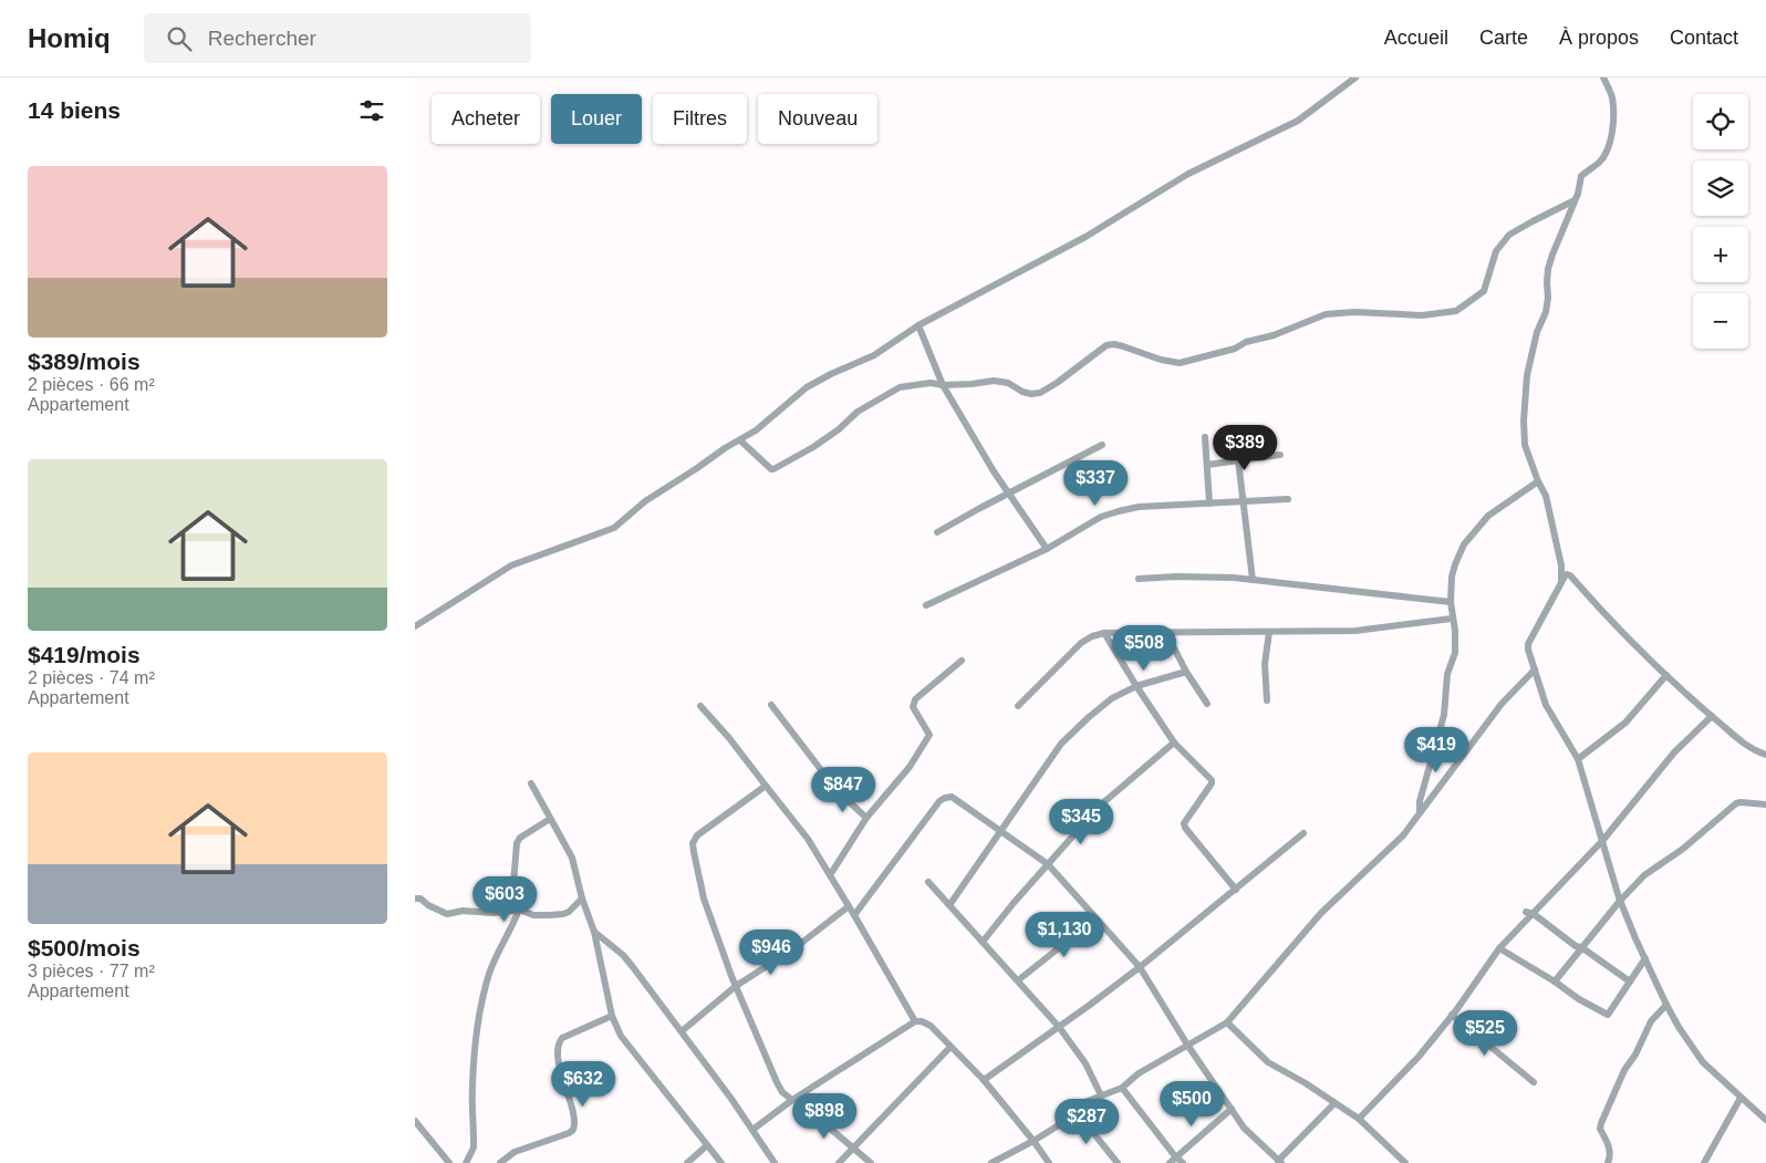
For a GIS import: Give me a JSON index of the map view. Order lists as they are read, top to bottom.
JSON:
{
  "page": {
    "header": "Homiq",
    "search": "Rechercher",
    "nav": [
      "Accueil",
      "Carte",
      "À propos",
      "Contact"
    ],
    "heading": "14 biens",
    "map_buttons": ["+", "−"],
    "chip": [
      "Acheter",
      "Louer",
      "Filtres",
      "Nouveau"
    ],
    "list": [
      {
        "name": "$389/mois",
        "note": "2 pièces · 66 m² · Appartement"
      },
      {
        "name": "$419/mois",
        "note": "2 pièces · 74 m² · Appartement"
      },
      {
        "name": "$500/mois",
        "note": "3 pièces · 77 m² · Appartement"
      }
    ],
    "price": [
      "$389",
      "$337",
      "$508",
      "$419",
      "$847",
      "$345",
      "$603",
      "$1,130",
      "$946",
      "$525",
      "$632",
      "$500",
      "$898",
      "$287"
    ]
  }
}
